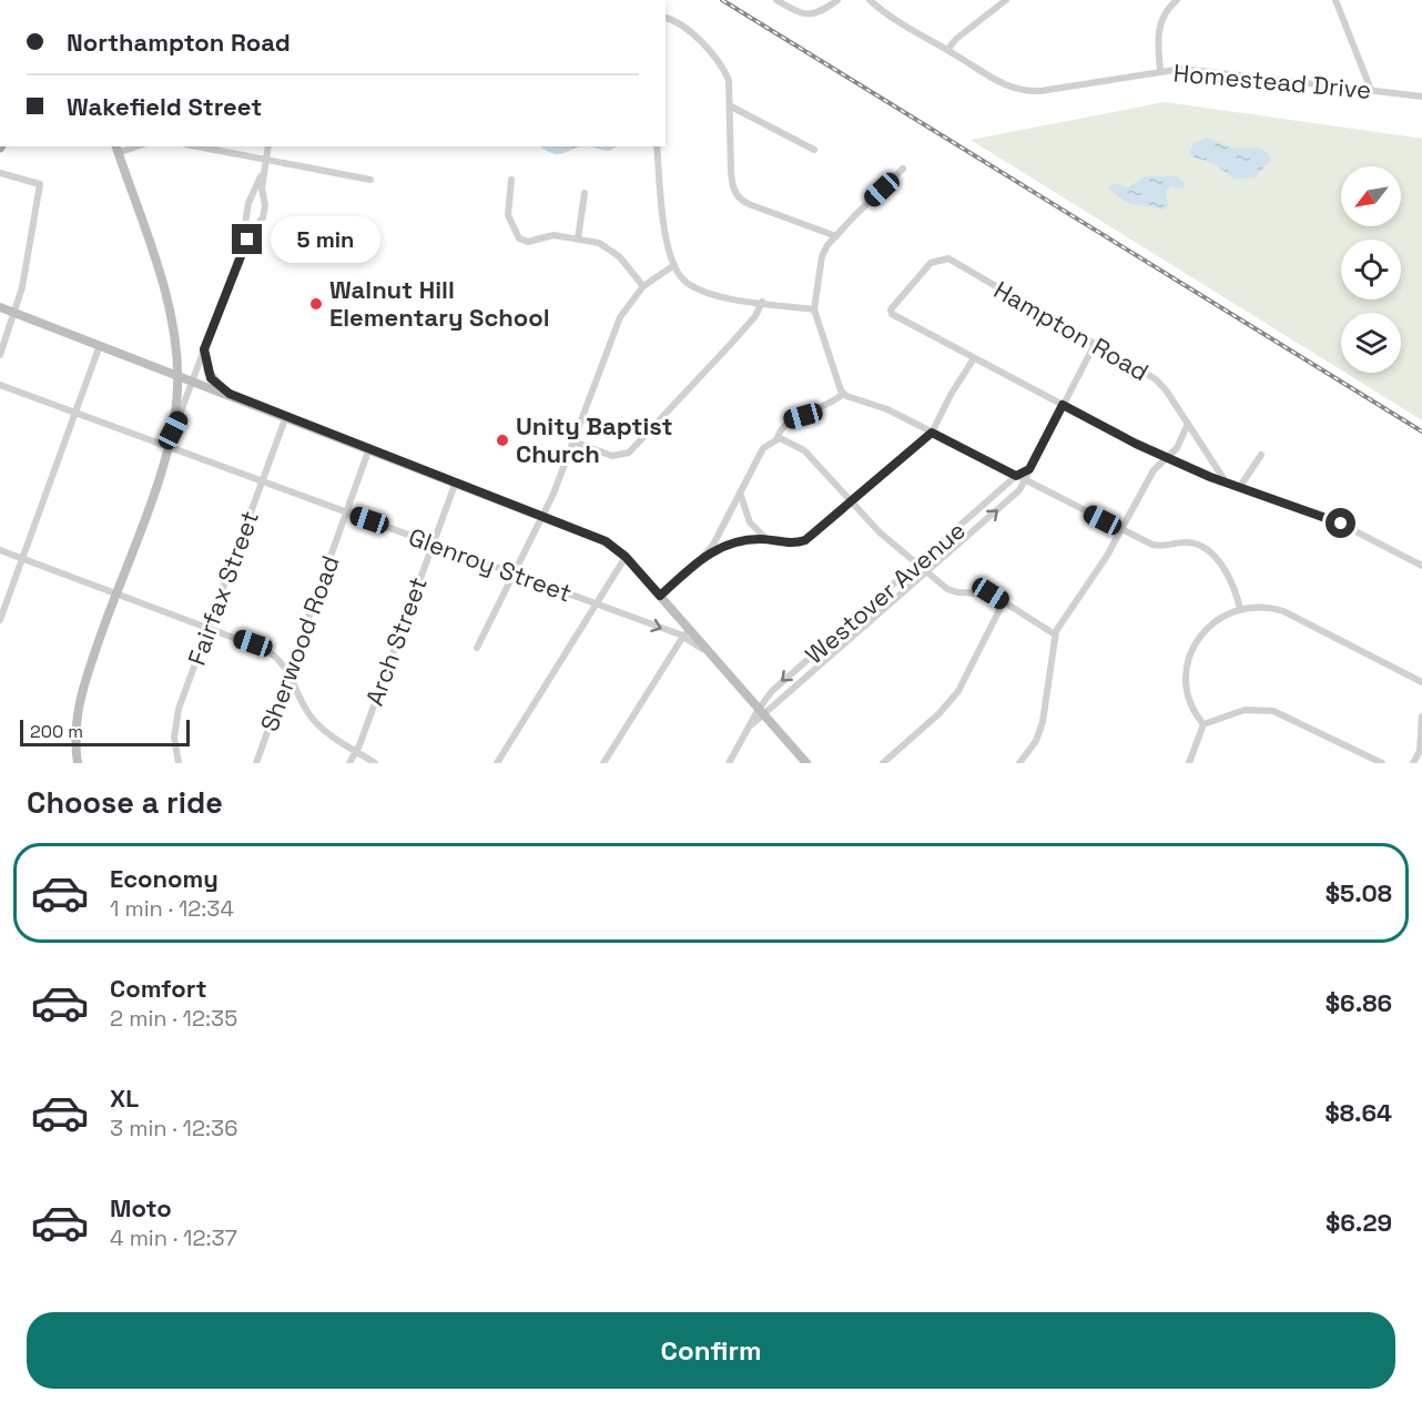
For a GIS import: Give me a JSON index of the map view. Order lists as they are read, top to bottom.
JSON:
{
  "streets": {
    "street": [
      "Homestead Drive",
      "Hampton Road",
      "Glenroy Street",
      "Fairfax Street",
      "Westover Avenue",
      "Arch Street",
      "Sherwood Road"
    ]
  },
  "crossings": [
    ["Hampton Road", "Westover Avenue"],
    ["Glenroy Street", "Fairfax Street"],
    ["Glenroy Street", "Arch Street"],
    ["Glenroy Street", "Sherwood Road"]
  ],
  "places": ["Walnut Hill Elementary School", "Unity Baptist Church"],
  "scale_bar": "200 m",
  "north": "bottom left",
  "page": {
    "banner": ["Northampton Road", "Wakefield Street"],
    "bubble": "5 min",
    "scale": "200 m",
    "heading": "Choose a ride",
    "list": [
      {
        "name": "Economy",
        "note": "1 min · 12:34",
        "value": "$5.08"
      },
      {
        "name": "Comfort",
        "note": "2 min · 12:35",
        "value": "$6.86"
      },
      {
        "name": "XL",
        "note": "3 min · 12:36",
        "value": "$8.64"
      },
      {
        "name": "Moto",
        "note": "4 min · 12:37",
        "value": "$6.29"
      }
    ],
    "buttons": "Confirm"
  }
}
